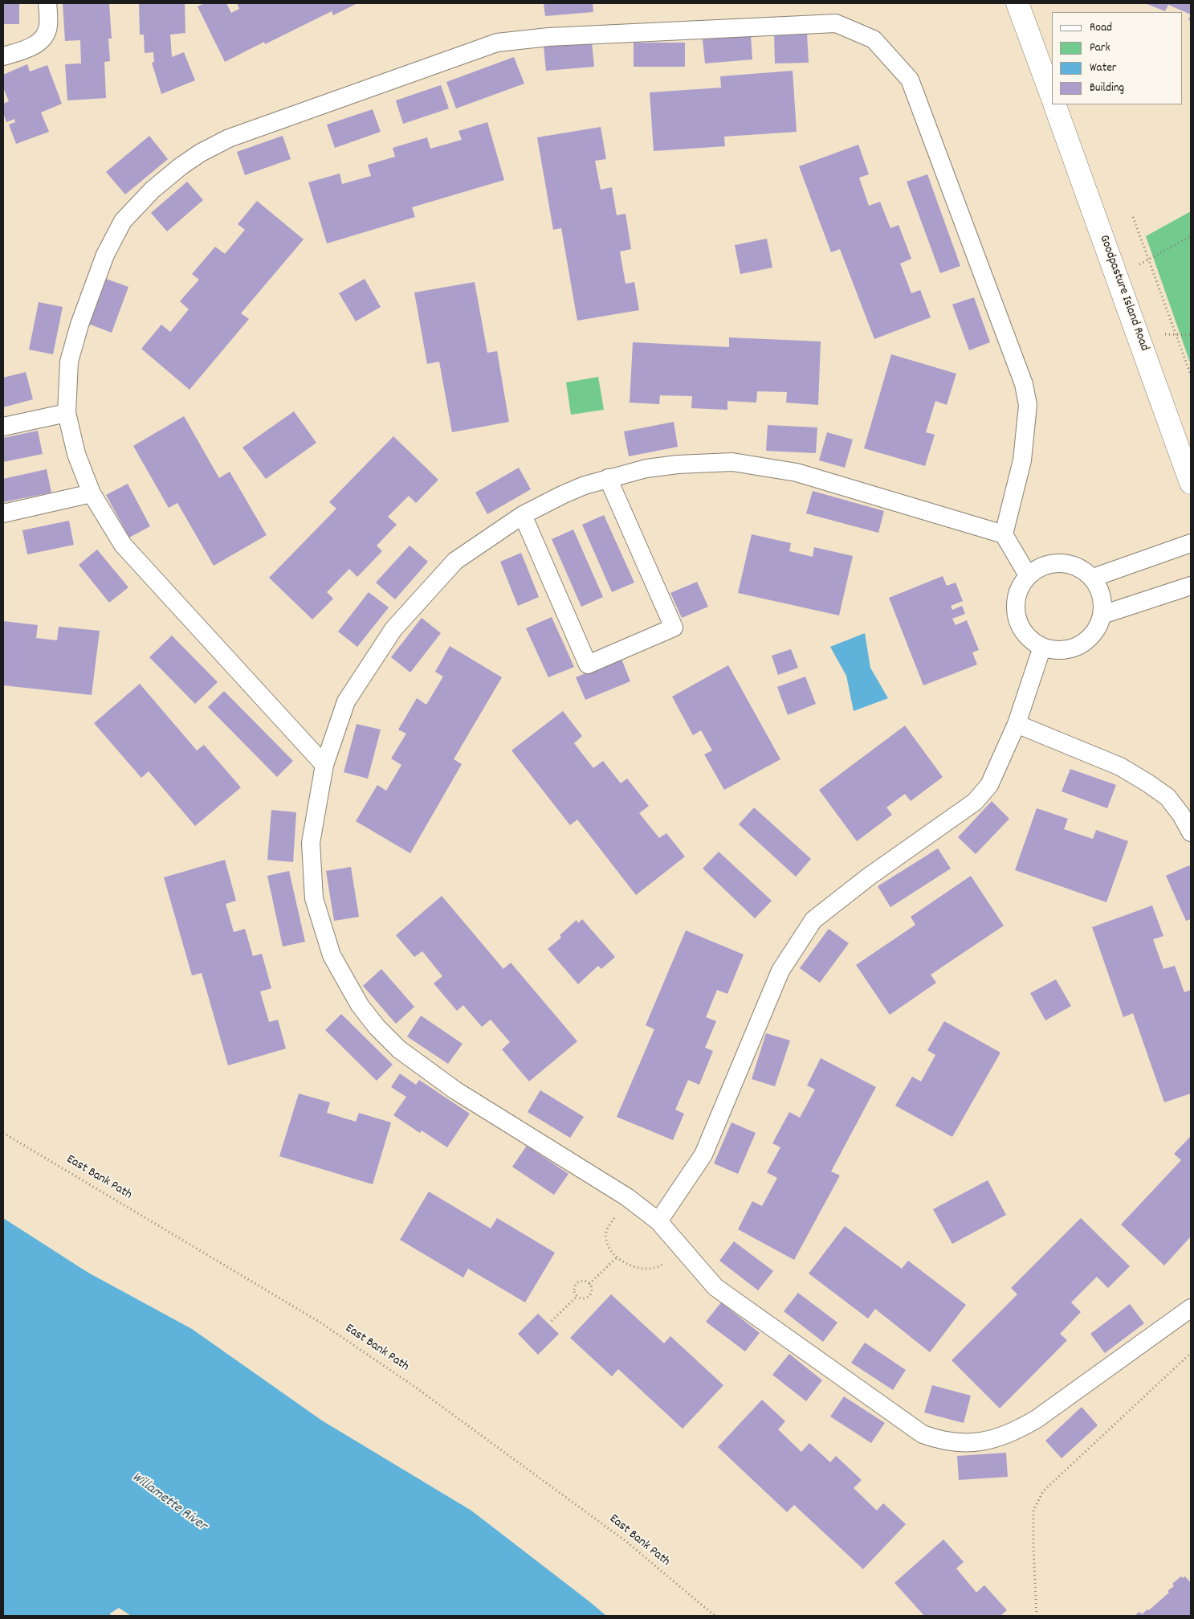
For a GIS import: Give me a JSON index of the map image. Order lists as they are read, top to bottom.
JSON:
{
  "streets": {
    "main road": ["Goodpasture Island Road"],
    "path": ["East Bank Path"]
  },
  "water": ["Willamette River"],
  "legend": [
    "Road",
    "Park",
    "Water",
    "Building"
  ]
}
